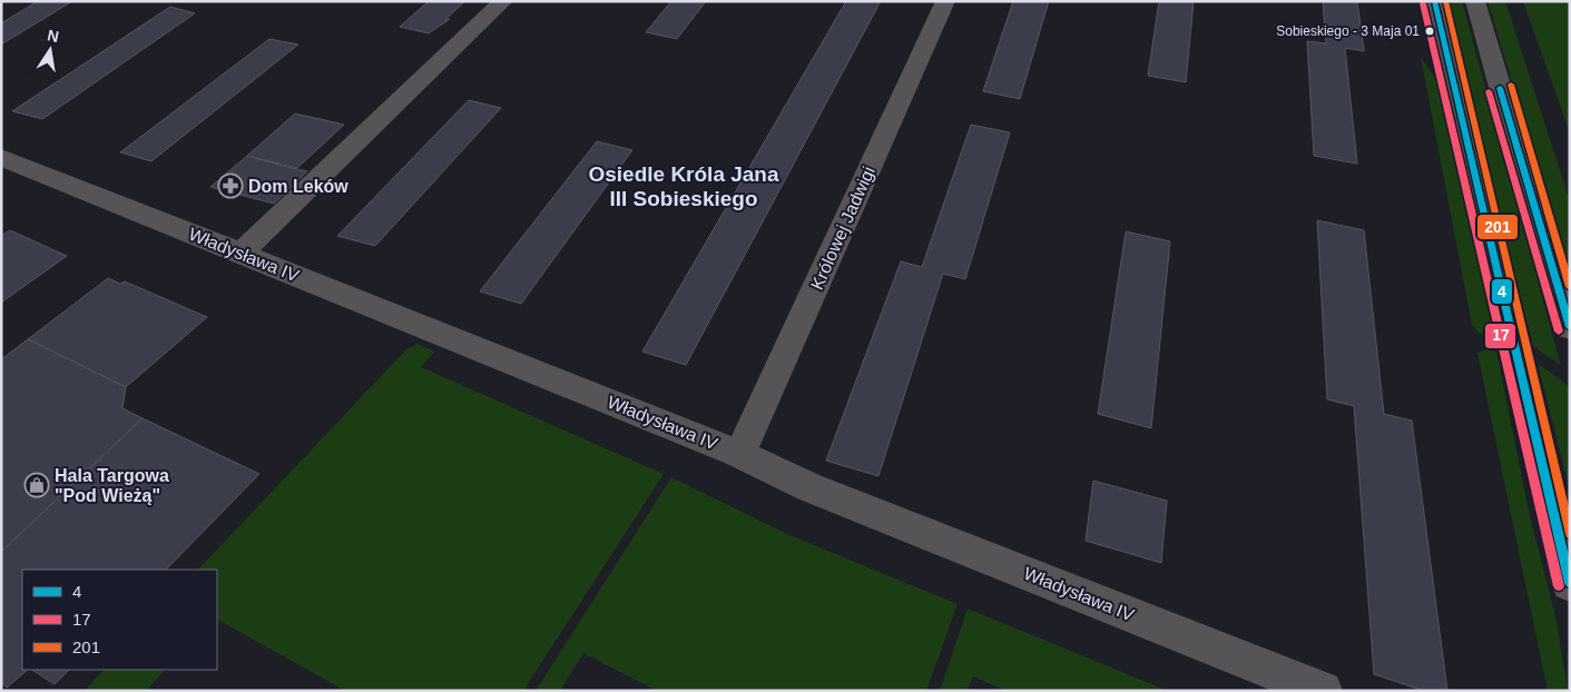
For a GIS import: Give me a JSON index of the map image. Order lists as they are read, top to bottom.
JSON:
{
  "streets": {
    "street": ["Królowej Jadwigi", "Władysława IV"]
  },
  "crossings": [
    ["Królowej Jadwigi", "Władysława IV"]
  ],
  "districts": ["Osiedle Króla Jana III Sobieskiego"],
  "places": {
    "other": ["Sobieskiego - 3 Maja 01"],
    "pharmacy": ["Dom Leków"],
    "shop": ["Hala Targowa \"Pod Wieżą\""]
  },
  "lines": ["transit line 4", "transit line 201", "transit line 17"],
  "legend": ["4", "17", "201"],
  "north": "top"
}
